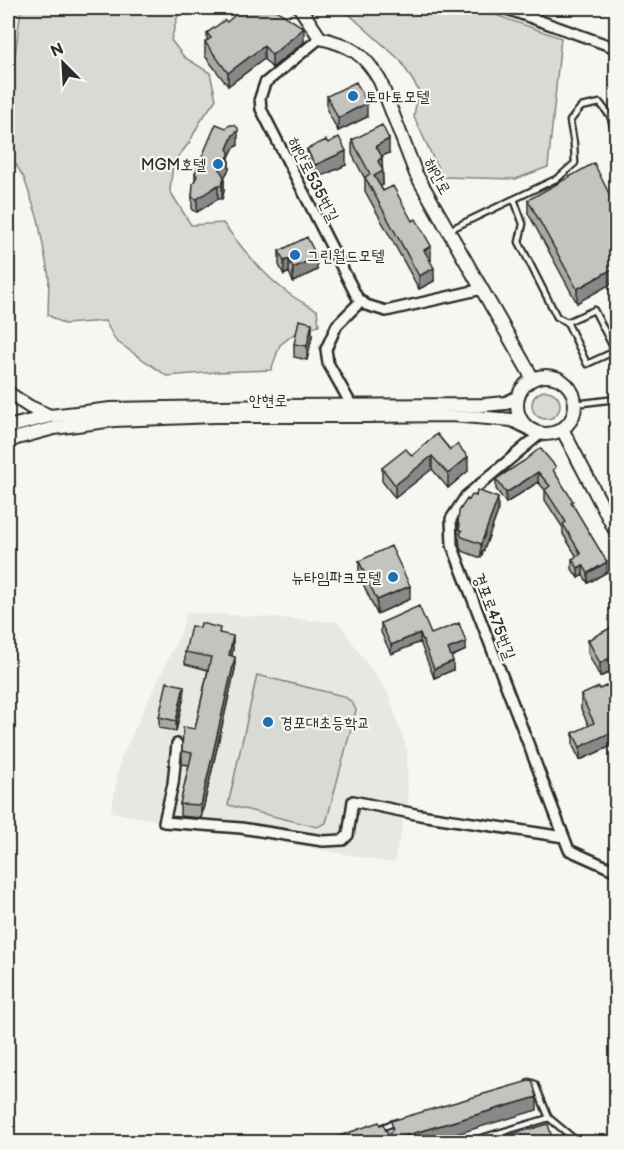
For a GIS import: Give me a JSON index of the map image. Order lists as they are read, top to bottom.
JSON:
{
  "streets": {
    "street": [
      "해안로",
      "해안로535번길",
      "안현로",
      "경포로475번길"
    ]
  },
  "crossings": [
    ["해안로", "해안로535번길"],
    ["해안로", "안현로"],
    ["해안로", "경포로475번길"],
    ["안현로", "경포로475번길"]
  ],
  "places": [
    "토마토모텔",
    "MGM호텔",
    "그린월드모텔",
    "뉴타임파크모텔",
    "경포대초등학교"
  ],
  "north": "top left"
}
